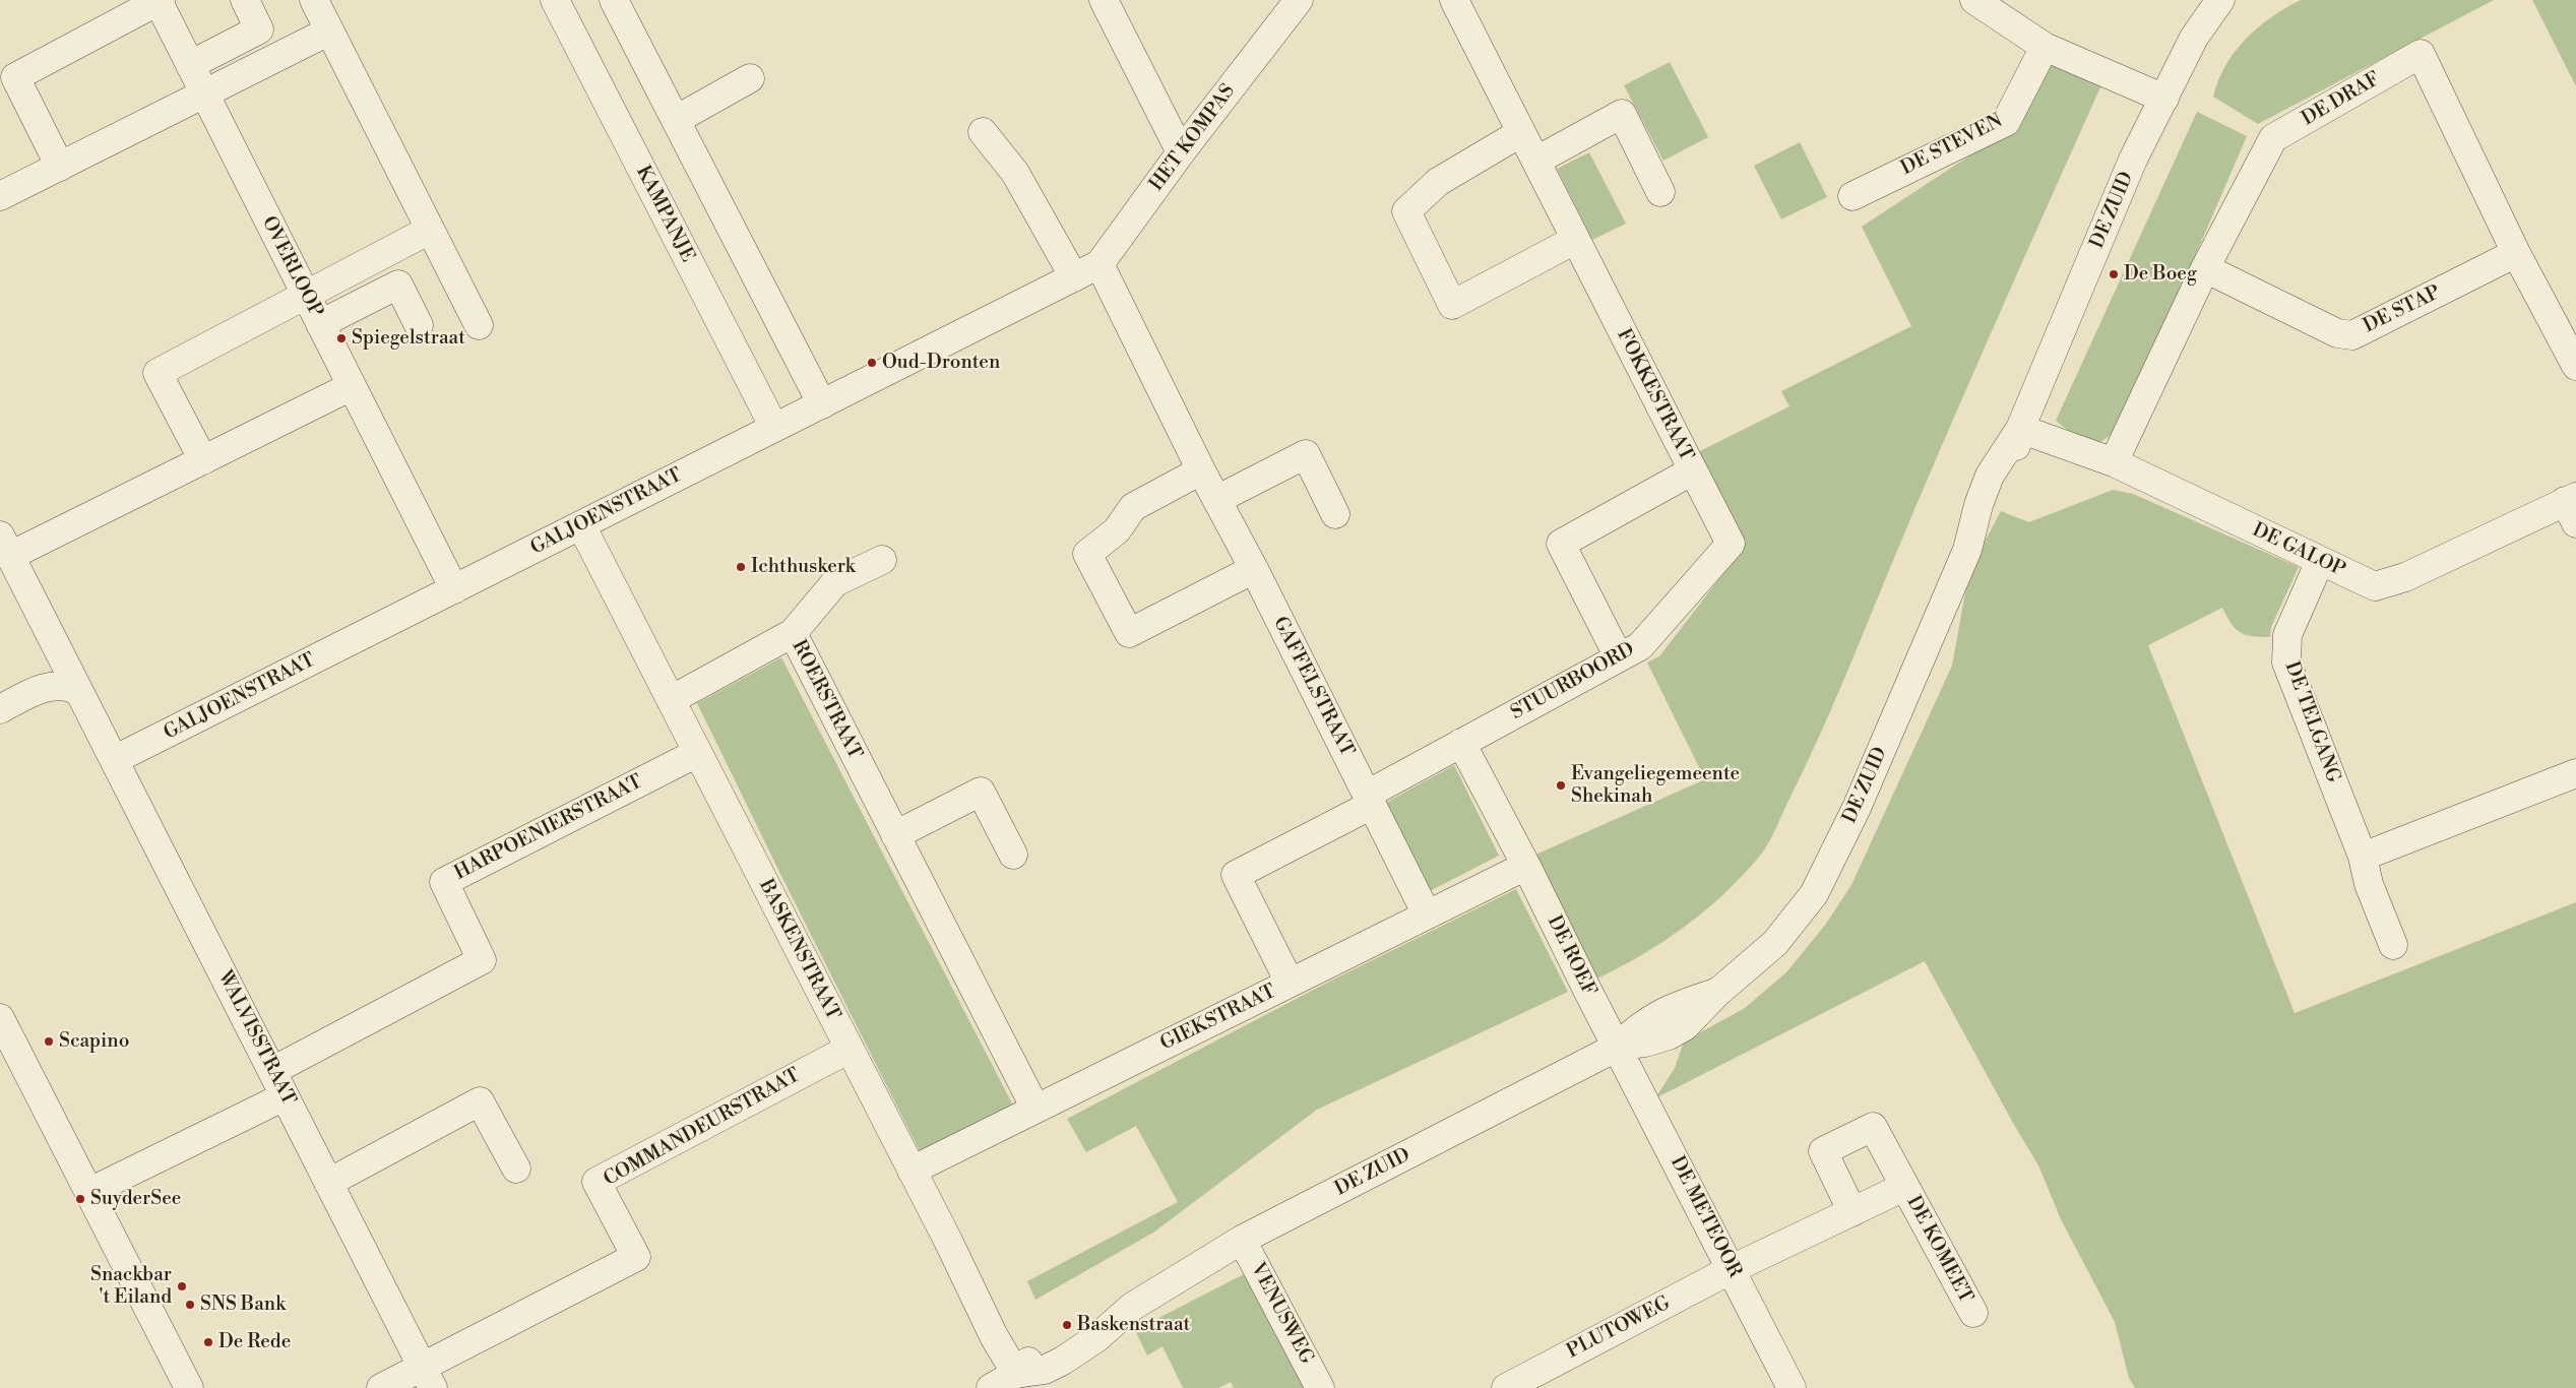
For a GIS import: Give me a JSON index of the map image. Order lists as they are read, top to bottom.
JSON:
{
  "streets": {
    "street": [
      "DE DRAF",
      "HET KOMPAS",
      "DE STEVEN",
      "DE ZUID",
      "KAMPANJE",
      "OVERLOOP",
      "DE STAP",
      "FOKKESTRAAT",
      "GALJOENSTRAAT",
      "DE GALOP",
      "STUURBOORD",
      "GAFFELSTRAAT",
      "ROERSTRAAT",
      "DE TELGANG",
      "HARPOENIERSTRAAT",
      "BASKENSTRAAT",
      "DE ROEF",
      "GIEKSTRAAT",
      "WALVISSTRAAT",
      "COMMANDEURSTRAAT",
      "DE METEOOR",
      "DE KOMEET",
      "VENUSWEG",
      "PLUTOWEG"
    ]
  },
  "crossings": [
    ["DE DRAF", "DE STAP"],
    ["DE DRAF", "DE GALOP"],
    ["HET KOMPAS", "GALJOENSTRAAT"],
    ["HET KOMPAS", "GAFFELSTRAAT"],
    ["DE ZUID", "DE GALOP"],
    ["DE ZUID", "BASKENSTRAAT"],
    ["DE ZUID", "DE ROEF"],
    ["DE ZUID", "DE METEOOR"],
    ["DE ZUID", "VENUSWEG"],
    ["KAMPANJE", "GALJOENSTRAAT"],
    ["OVERLOOP", "GALJOENSTRAAT"],
    ["FOKKESTRAAT", "STUURBOORD"],
    ["GALJOENSTRAAT", "GAFFELSTRAAT"],
    ["GALJOENSTRAAT", "BASKENSTRAAT"],
    ["GALJOENSTRAAT", "WALVISSTRAAT"],
    ["DE GALOP", "DE TELGANG"],
    ["STUURBOORD", "GAFFELSTRAAT"],
    ["GAFFELSTRAAT", "GIEKSTRAAT"],
    ["ROERSTRAAT", "BASKENSTRAAT"],
    ["ROERSTRAAT", "GIEKSTRAAT"],
    ["HARPOENIERSTRAAT", "BASKENSTRAAT"],
    ["HARPOENIERSTRAAT", "WALVISSTRAAT"],
    ["BASKENSTRAAT", "GIEKSTRAAT"],
    ["BASKENSTRAAT", "COMMANDEURSTRAAT"],
    ["DE ROEF", "GIEKSTRAAT"],
    ["DE ROEF", "DE METEOOR"],
    ["WALVISSTRAAT", "COMMANDEURSTRAAT"],
    ["DE METEOOR", "DE KOMEET"],
    ["DE METEOOR", "PLUTOWEG"],
    ["DE KOMEET", "PLUTOWEG"]
  ],
  "places": [
    "De Boeg",
    "Spiegelstraat",
    "Oud-Dronten",
    "Ichthuskerk",
    "Evangeliegemeente Shekinah",
    "Scapino",
    "SuyderSee",
    "Snackbar 't Eiland",
    "SNS Bank",
    "Baskenstraat",
    "De Rede"
  ]
}
